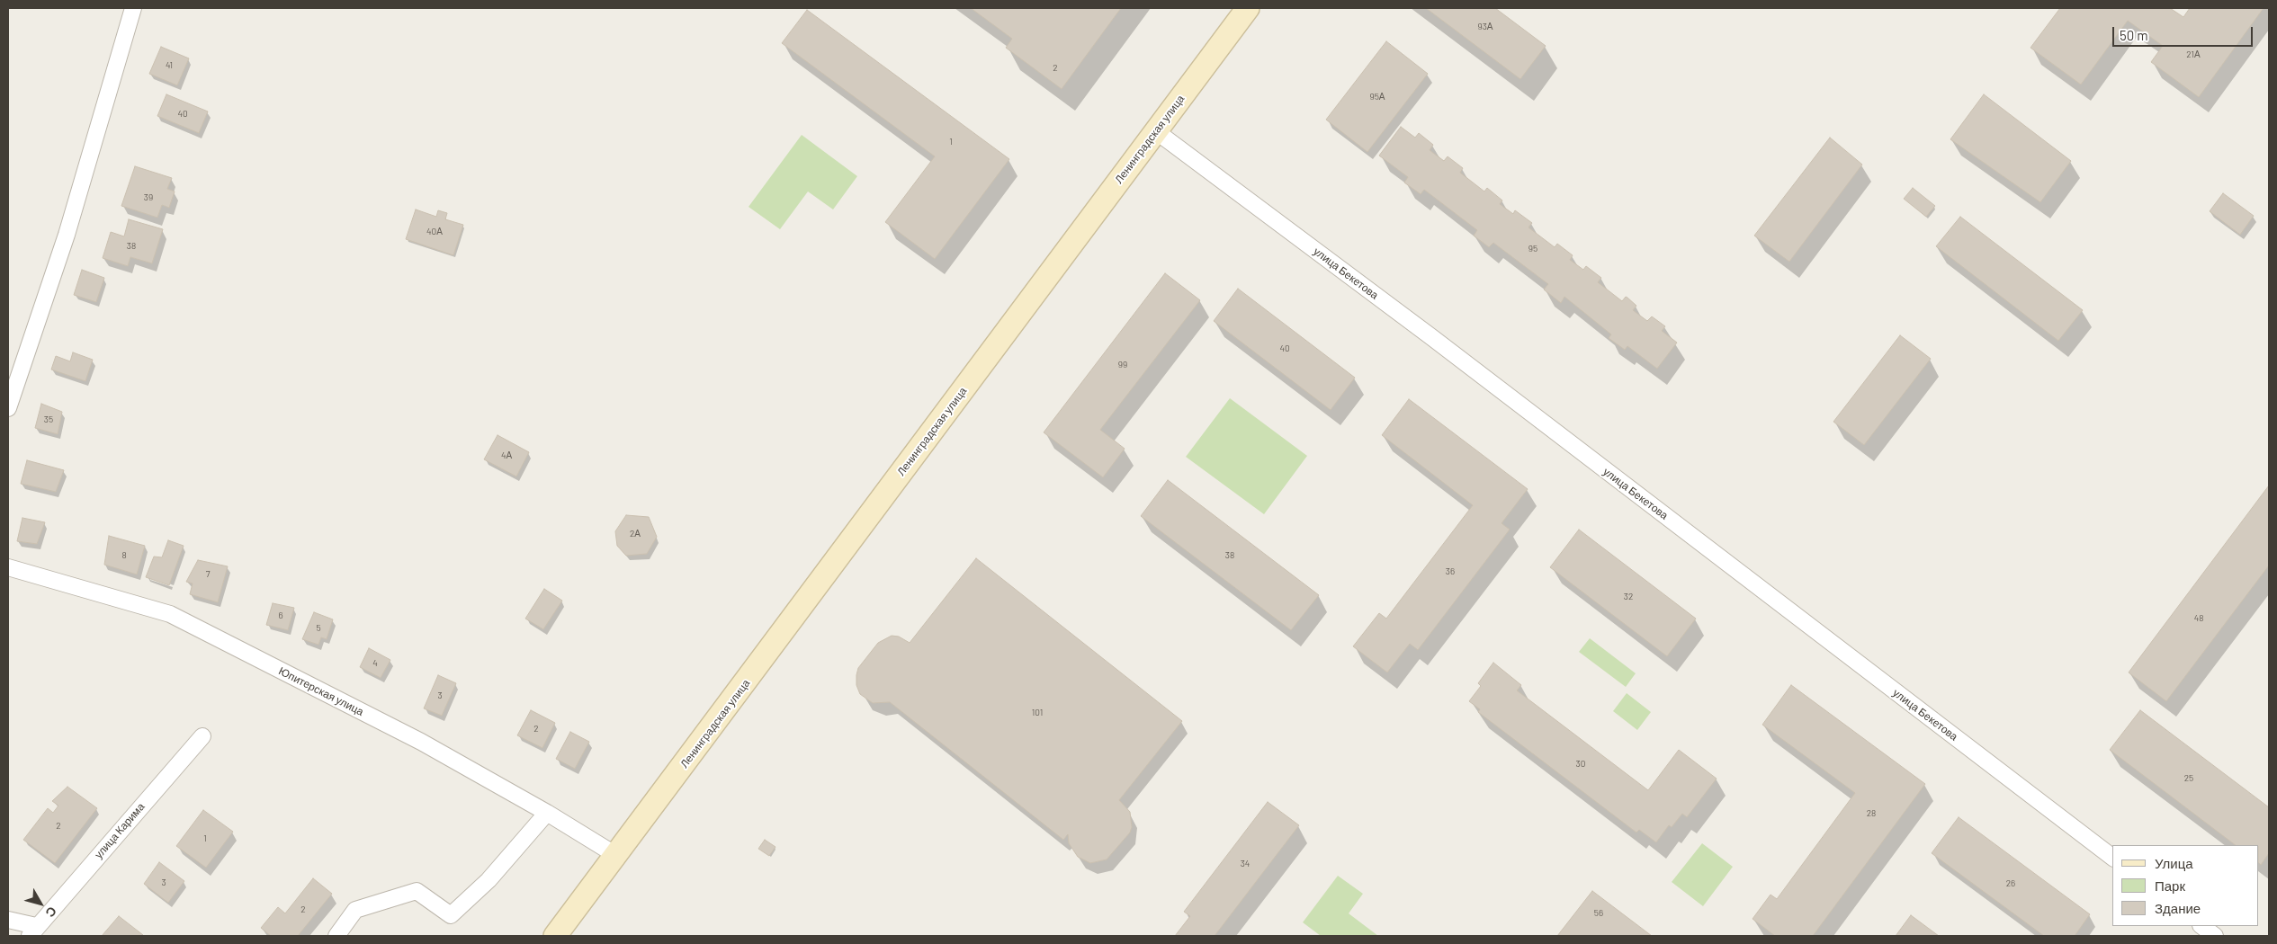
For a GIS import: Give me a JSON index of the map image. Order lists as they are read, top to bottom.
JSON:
{
  "streets": {
    "street": [
      "Ленинградская улица",
      "улица Бекетова",
      "Юпитерская улица",
      "улица Карима"
    ]
  },
  "crossings": [
    ["Ленинградская улица", "улица Бекетова"],
    ["Ленинградская улица", "Юпитерская улица"]
  ],
  "house_numbers": [
    "93А",
    "21А",
    "41",
    "2",
    "95А",
    "40",
    "1",
    "39",
    "40А",
    "38",
    "95",
    "40",
    "99",
    "35",
    "4А",
    "2А",
    "8",
    "38",
    "36",
    "7",
    "32",
    "6",
    "48",
    "5",
    "4",
    "3",
    "101",
    "2",
    "30",
    "25",
    "28",
    "2",
    "1",
    "34",
    "3",
    "26",
    "2",
    "56"
  ],
  "legend": ["Улица", "Парк", "Здание"],
  "scale_bar": "50 m",
  "north": "bottom right"
}
